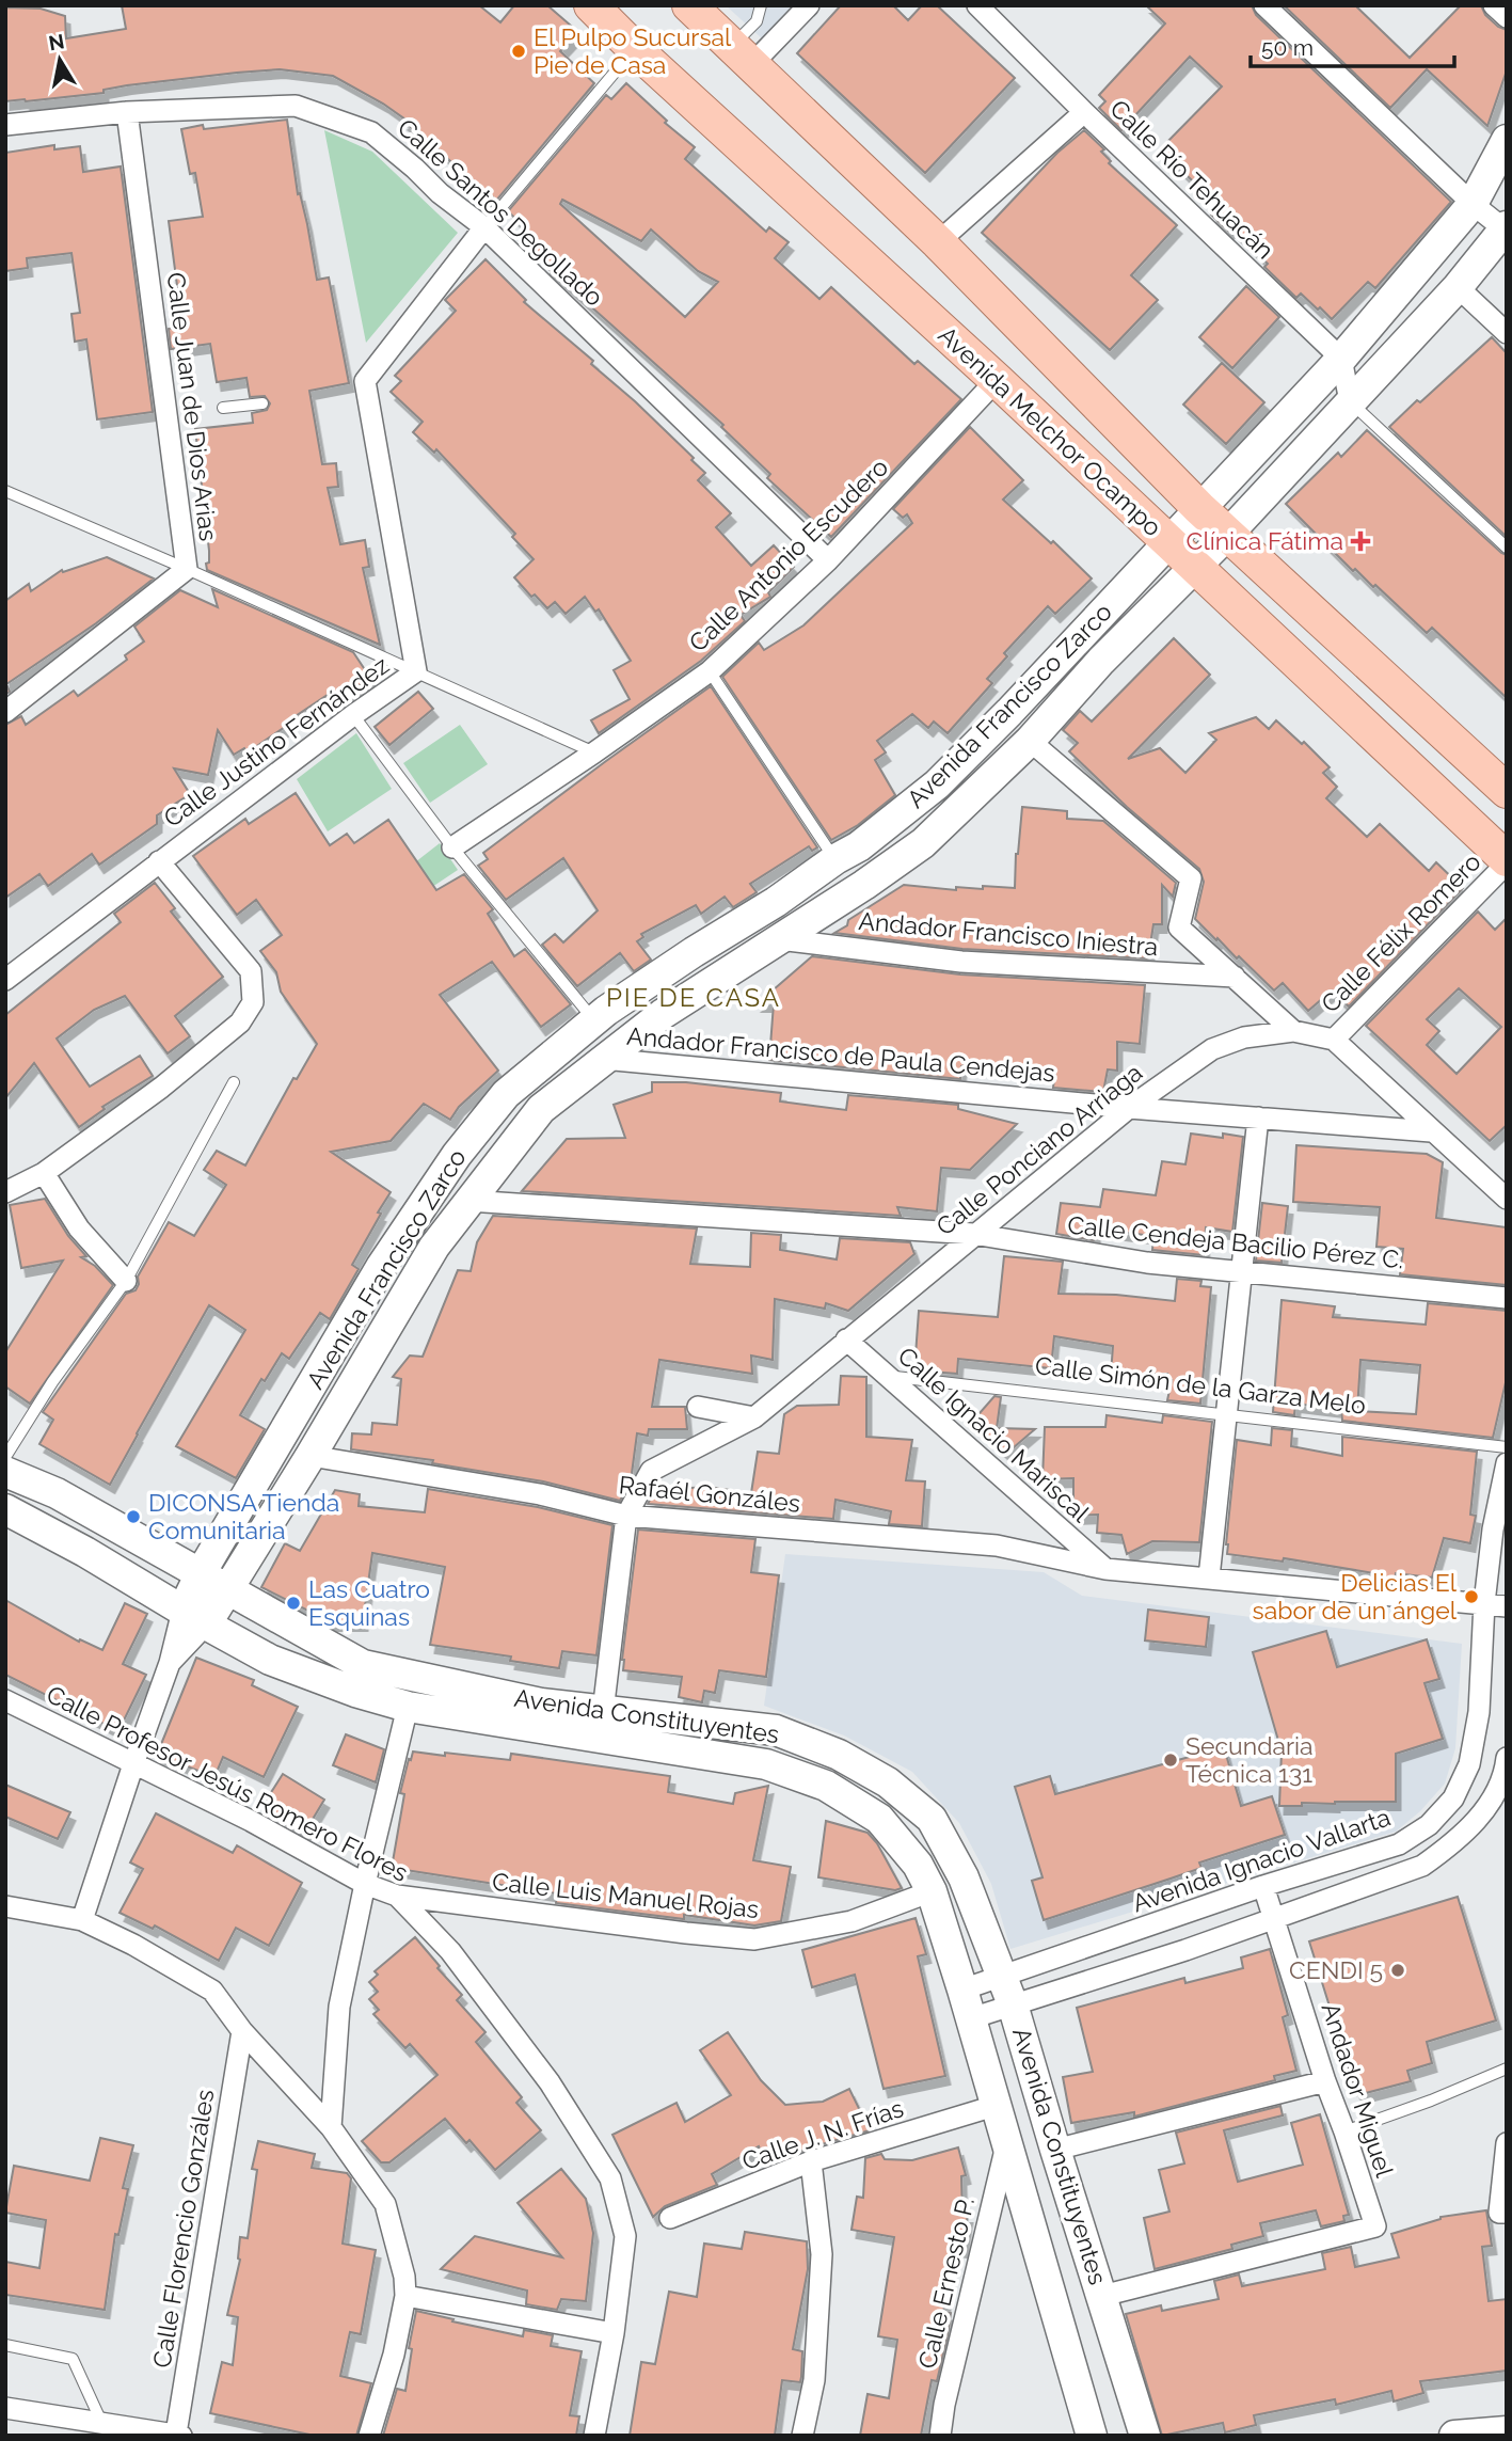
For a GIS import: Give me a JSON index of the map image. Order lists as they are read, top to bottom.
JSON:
{
  "streets": {
    "main road": ["Avenida Melchor Ocampo"],
    "street": [
      "Calle Río Tehuacán",
      "Calle Santos Degollado",
      "Calle Juan de Dios Arias",
      "Calle Antonio Escudero",
      "Avenida Francisco Zarco",
      "Calle Justino Fernández",
      "Calle Félix Romero",
      "Andador Francisco Iniestra",
      "Andador Francisco de Paula Cendejas",
      "Calle Ponciano Arriaga",
      "Calle Cendeja Bacilio Pérez C.",
      "Calle Ignacio Mariscal",
      "Rafaél Gonzáles",
      "Avenida Constituyentes",
      "Calle Profesor Jesús Romero Flores",
      "Avenida Ignacio Vallarta",
      "Calle Luis Manuel Rojas",
      "Andador Miguel",
      "Calle J. N. Frías",
      "Calle Florencio Gonzáles",
      "Calle Ernesto P."
    ],
    "lane": ["Calle Simón de la Garza Melo"]
  },
  "crossings": [
    ["Calle Río Tehuacán", "Avenida Francisco Zarco"],
    ["Calle Santos Degollado", "Calle Juan de Dios Arias"],
    ["Calle Santos Degollado", "Calle Antonio Escudero"],
    ["Calle Santos Degollado", "Calle Justino Fernández"],
    ["Avenida Melchor Ocampo", "Calle Antonio Escudero"],
    ["Avenida Melchor Ocampo", "Avenida Francisco Zarco"],
    ["Avenida Melchor Ocampo", "Calle Félix Romero"],
    ["Avenida Francisco Zarco", "Andador Francisco Iniestra"],
    ["Avenida Francisco Zarco", "Andador Francisco de Paula Cendejas"],
    ["Avenida Francisco Zarco", "Calle Cendeja Bacilio Pérez C."],
    ["Avenida Francisco Zarco", "Rafaél Gonzáles"],
    ["Avenida Francisco Zarco", "Avenida Constituyentes"],
    ["Calle Félix Romero", "Calle Ponciano Arriaga"],
    ["Andador Francisco de Paula Cendejas", "Calle Ponciano Arriaga"],
    ["Calle Ponciano Arriaga", "Calle Cendeja Bacilio Pérez C."],
    ["Calle Ponciano Arriaga", "Calle Ignacio Mariscal"],
    ["Calle Ponciano Arriaga", "Rafaél Gonzáles"],
    ["Calle Simón de la Garza Melo", "Calle Ignacio Mariscal"],
    ["Calle Ignacio Mariscal", "Rafaél Gonzáles"],
    ["Rafaél Gonzáles", "Avenida Ignacio Vallarta"],
    ["Avenida Constituyentes", "Avenida Ignacio Vallarta"],
    ["Avenida Constituyentes", "Calle Luis Manuel Rojas"],
    ["Avenida Constituyentes", "Andador Miguel"],
    ["Avenida Constituyentes", "Calle J. N. Frías"],
    ["Avenida Constituyentes", "Calle Ernesto P."],
    ["Calle Profesor Jesús Romero Flores", "Calle Luis Manuel Rojas"],
    ["Avenida Ignacio Vallarta", "Andador Miguel"]
  ],
  "districts": ["PIE DE CASA"],
  "places": {
    "other": [
      "El Pulpo Sucursal Pie de Casa",
      "DICONSA Tienda Comunitaria",
      "Delicias El sabor de un ángel",
      "Las Cuatro Esquinas",
      "Secundaria Técnica 131",
      "CENDI 5"
    ],
    "health": ["Clínica Fátima"]
  },
  "scale_bar": "50 m",
  "north": "top"
}
